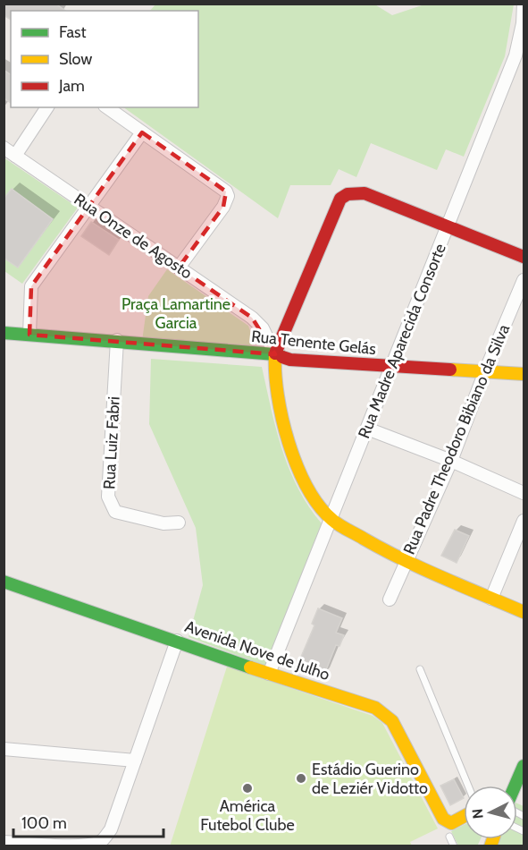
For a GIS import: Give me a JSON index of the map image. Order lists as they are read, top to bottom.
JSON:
{
  "streets": {
    "street": [
      "Rua Onze de Agosto",
      "Rua Madre Aparecida Consorte",
      "Rua Tenente Gelás",
      "Rua Padre Theodoro Bibiano da Silva",
      "Rua Luiz Fabri",
      "Avenida Nove de Julho"
    ]
  },
  "crossings": [
    ["Rua Onze de Agosto", "Rua Tenente Gelás"],
    ["Rua Madre Aparecida Consorte", "Rua Tenente Gelás"],
    ["Rua Madre Aparecida Consorte", "Avenida Nove de Julho"],
    ["Rua Tenente Gelás", "Rua Padre Theodoro Bibiano da Silva"],
    ["Rua Tenente Gelás", "Rua Luiz Fabri"]
  ],
  "parks": ["Praça Lamartine Garcia"],
  "places": ["Estádio Guerino de Leziér Vidotto", "América Futebol Clube"],
  "legend": ["Fast", "Slow", "Jam"],
  "scale_bar": "100 m",
  "north": "left"
}
